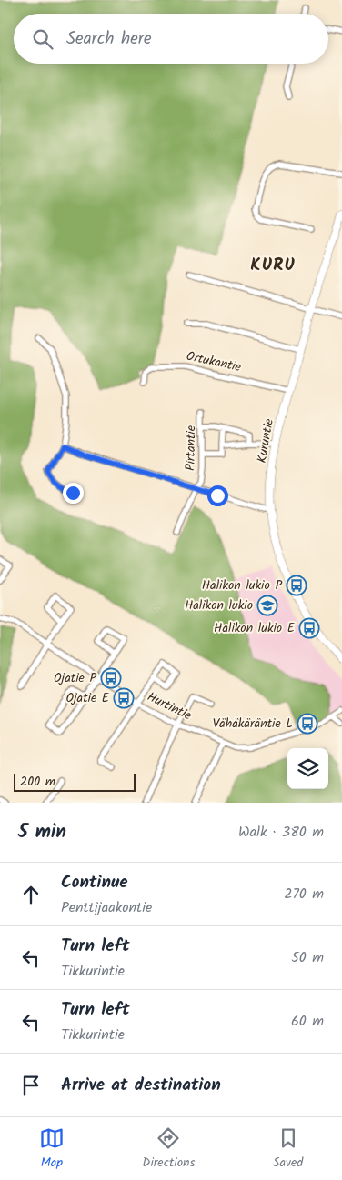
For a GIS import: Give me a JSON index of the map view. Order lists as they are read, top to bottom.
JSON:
{
  "streets": {
    "street": [
      "Ortukantie",
      "Kuruntie",
      "Pirtantie",
      "Hurtintie"
    ]
  },
  "crossings": [
    ["Ortukantie", "Kuruntie"]
  ],
  "districts": ["KURU"],
  "places": {
    "bus stop": [
      "Halikon lukio P",
      "Halikon lukio E",
      "Ojatie P",
      "Ojatie E",
      "Vähäkäräntie L"
    ],
    "school or university": ["Halikon lukio"]
  },
  "scale_bar": "200 m",
  "page": {
    "search": "Search here",
    "scale": "200 m",
    "heading": ["5 min", "Walk · 380 m"],
    "list": [
      ["Continue", "Penttijaakontie", "270 m"],
      ["Turn left", "Tikkurintie", "50 m"],
      ["Turn left", "Tikkurintie", "60 m"],
      "Arrive at destination"
    ],
    "nav": ["Map", "Directions", "Saved"]
  }
}
